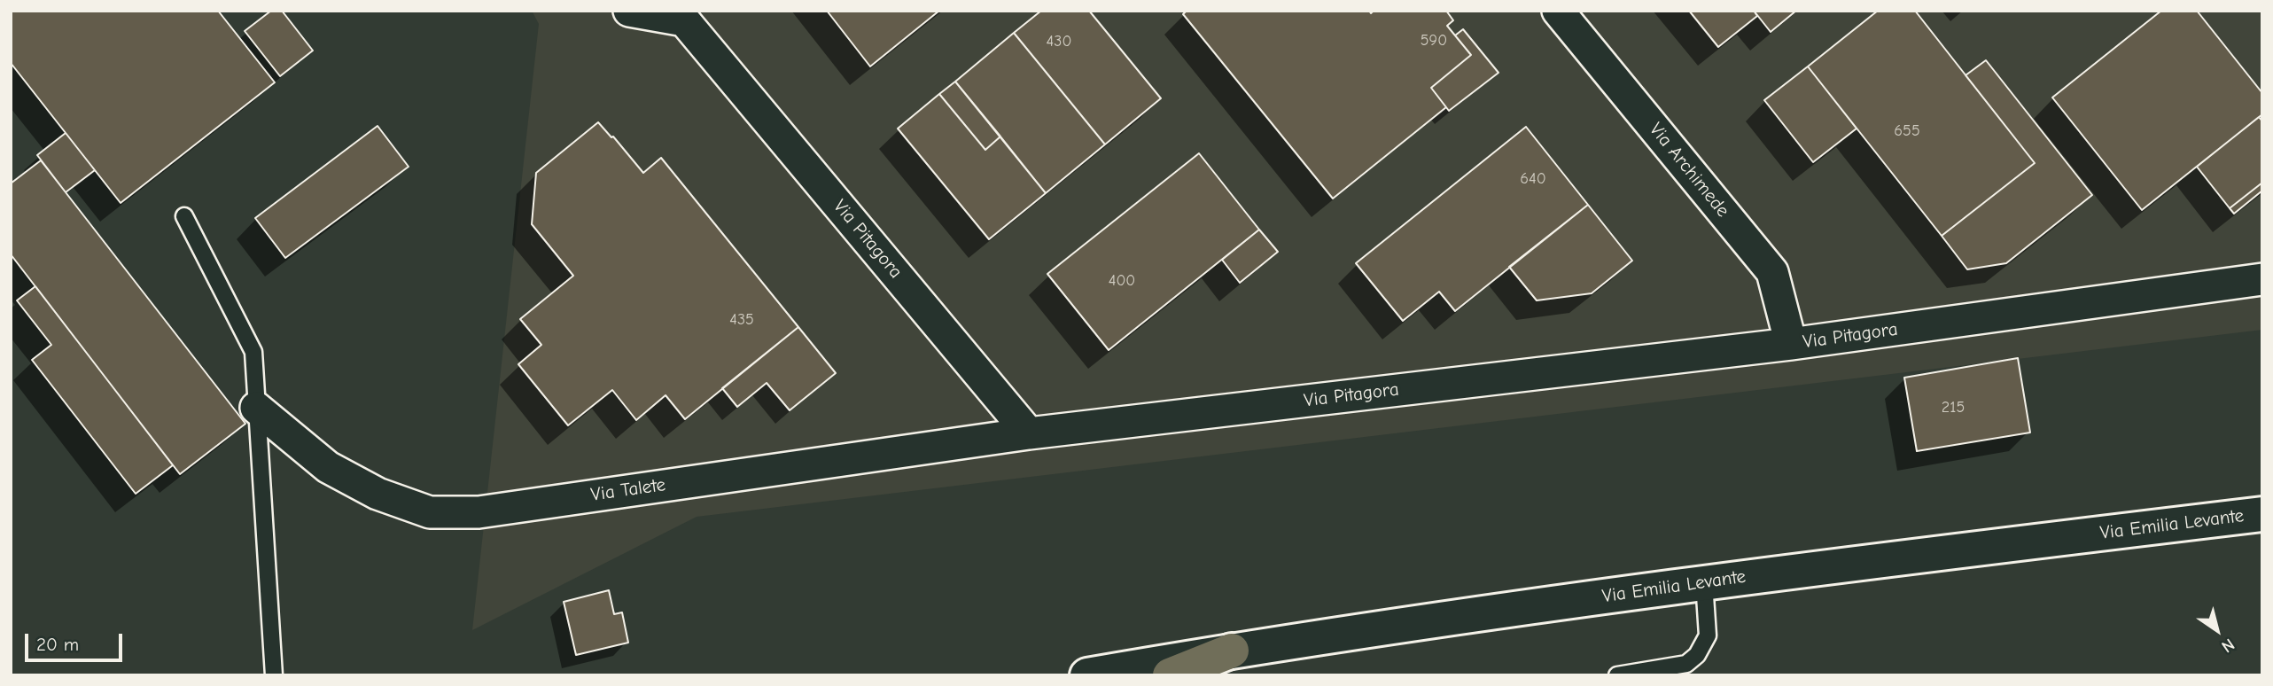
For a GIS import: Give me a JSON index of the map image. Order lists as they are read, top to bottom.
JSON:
{
  "streets": {
    "main road": ["Via Emilia Levante"],
    "street": ["Via Archimede", "Via Pitagora", "Via Talete"]
  },
  "crossings": [
    ["Via Archimede", "Via Pitagora"],
    ["Via Pitagora", "Via Talete"]
  ],
  "house_numbers": [
    "590",
    "430",
    "655",
    "640",
    "400",
    "435",
    "215"
  ],
  "scale_bar": "20 m",
  "north": "bottom right"
}
